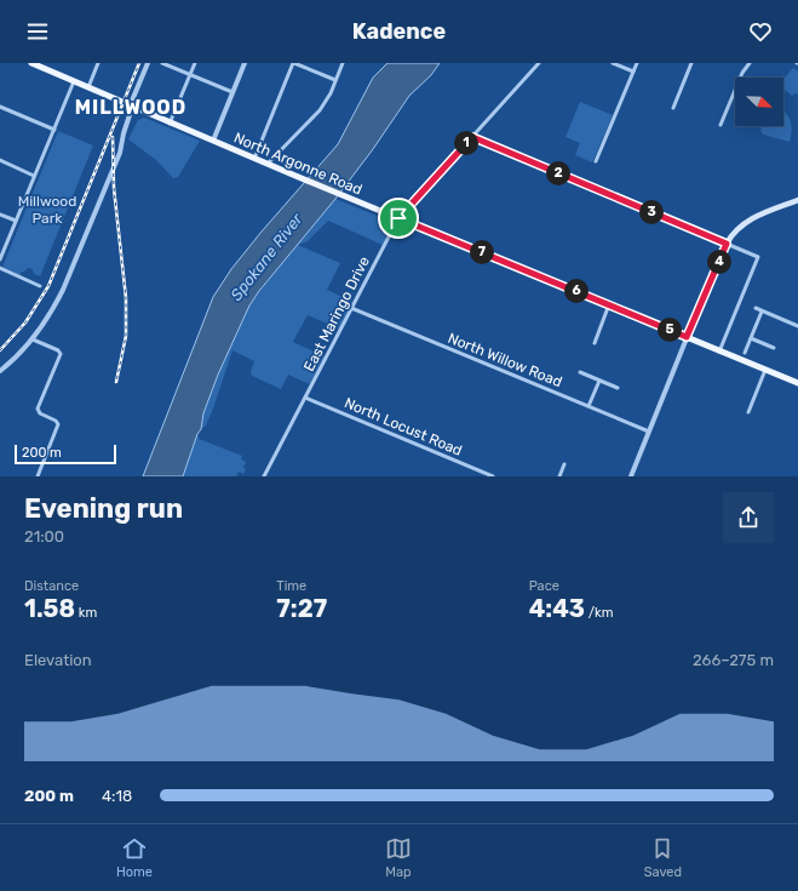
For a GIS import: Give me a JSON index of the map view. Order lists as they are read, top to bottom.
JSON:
{
  "streets": {
    "main road": ["North Argonne Road"],
    "street": ["East Maringo Drive", "North Willow Road", "North Locust Road"]
  },
  "crossings": [
    ["North Argonne Road", "East Maringo Drive"],
    ["East Maringo Drive", "North Willow Road"],
    ["East Maringo Drive", "North Locust Road"]
  ],
  "districts": ["MILLWOOD"],
  "water": ["Spokane River"],
  "parks": ["Millwood Park"],
  "scale_bar": "200 m",
  "north": "bottom right",
  "page": {
    "header": "Kadence",
    "pins": [
      "1",
      "2",
      "3",
      "7",
      "4",
      "6",
      "5"
    ],
    "scale": "200 m",
    "heading": ["Evening run", "21:00"],
    "stats": [
      ["Distance", "1.58 km"],
      ["Time", "7:27"],
      ["Pace", "4:43 /km"]
    ],
    "chart": ["Elevation", "266–275 m"],
    "list": [
      {
        "name": "200 m",
        "note": "4:18"
      }
    ],
    "tabs": ["Home", "Map", "Saved"]
  }
}
